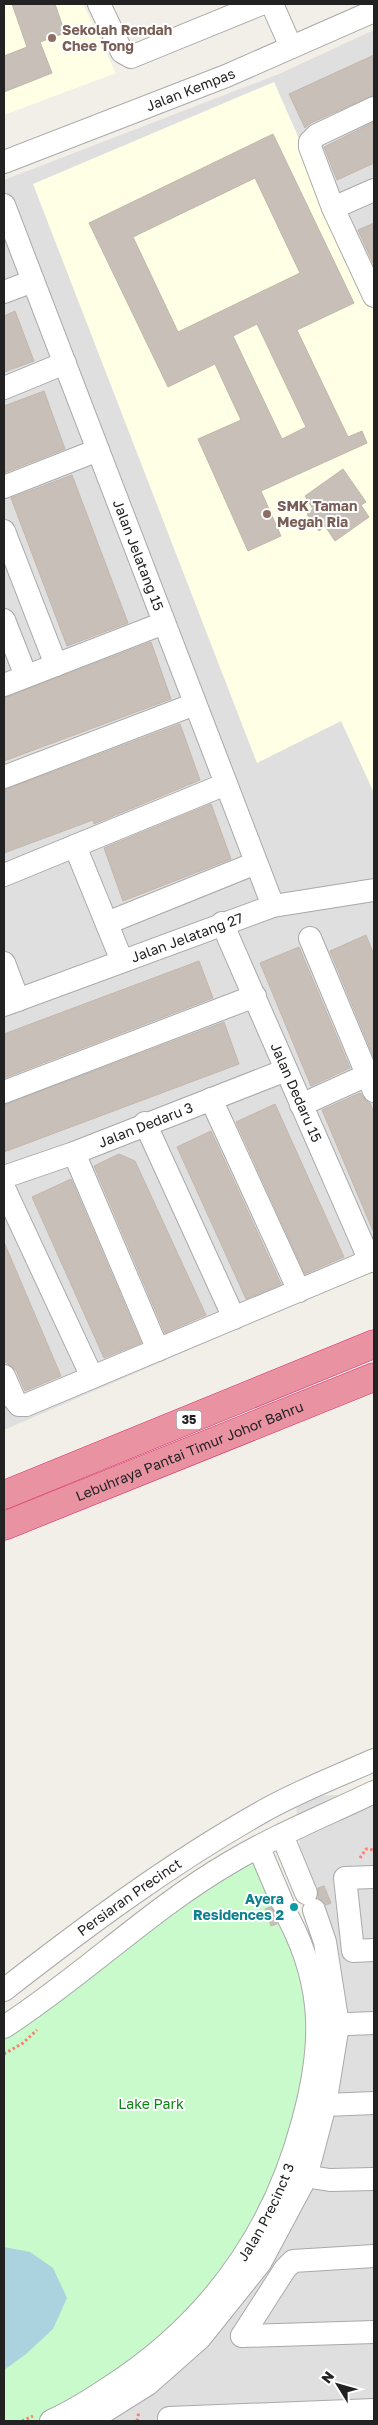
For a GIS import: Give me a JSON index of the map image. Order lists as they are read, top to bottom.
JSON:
{
  "streets": {
    "highway": ["35", "Lebuhraya Pantai Timur Johor Bahru"],
    "street": [
      "Jalan Kempas",
      "Jalan Jelatang 15",
      "Jalan Jelatang 27",
      "Jalan Dedaru 15",
      "Jalan Dedaru 3",
      "Persiaran Precinct",
      "Jalan Precinct 3"
    ]
  },
  "crossings": [
    ["Jalan Jelatang 15", "Jalan Jelatang 27"],
    ["Jalan Jelatang 27", "Jalan Dedaru 15"],
    ["Jalan Dedaru 15", "Jalan Dedaru 3"],
    ["Persiaran Precinct", "Jalan Precinct 3"]
  ],
  "parks": ["Lake Park"],
  "places": ["Sekolah Rendah Chee Tong", "SMK Taman Megah Ria", "Ayera Residences 2"],
  "north": "top left"
}
